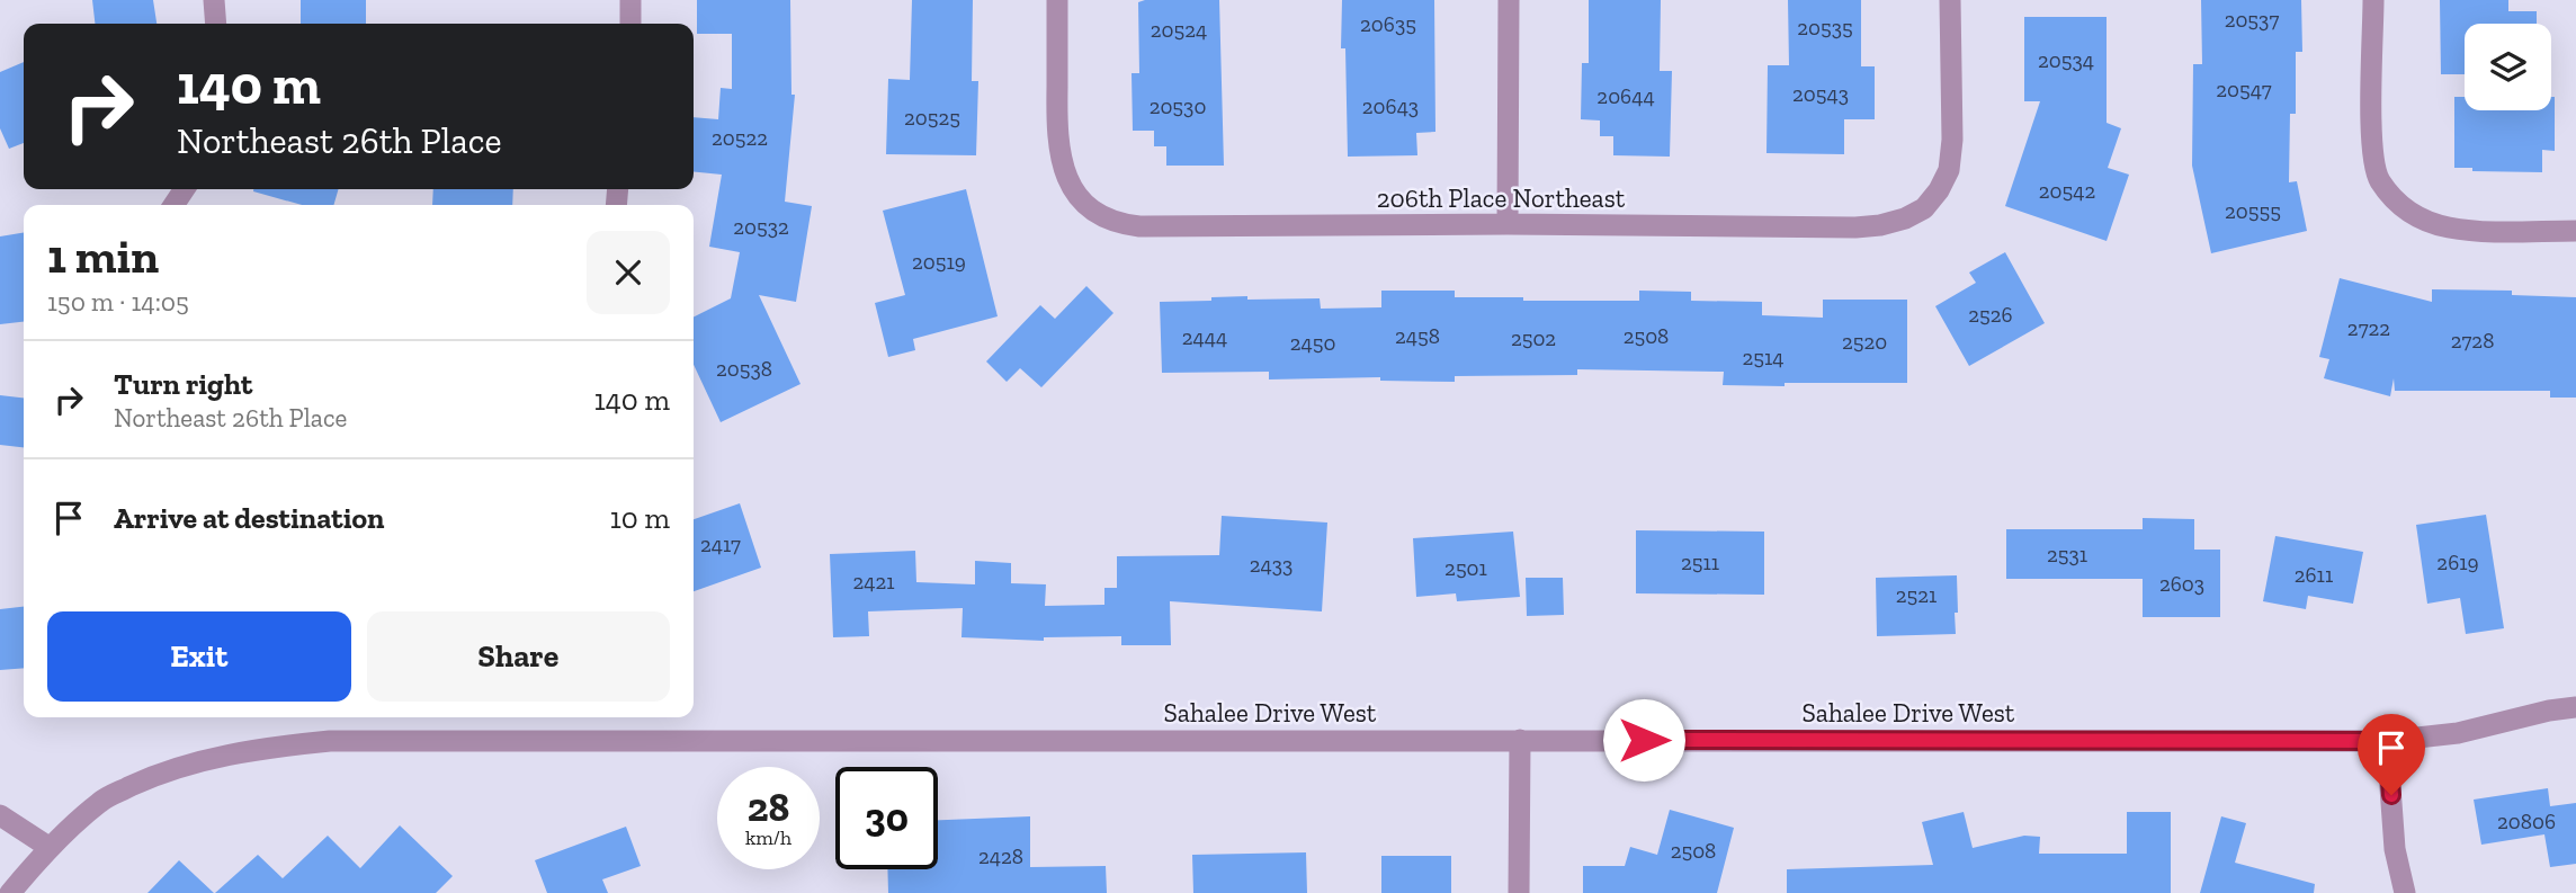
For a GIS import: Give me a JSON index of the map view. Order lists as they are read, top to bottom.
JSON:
{
  "streets": {
    "street": ["206th Place Northeast", "Sahalee Drive West"]
  },
  "house_numbers": [
    "20537",
    "20635",
    "20535",
    "20524",
    "20534",
    "20547",
    "20543",
    "20644",
    "20530",
    "20643",
    "20525",
    "20522",
    "20542",
    "20555",
    "20532",
    "20519",
    "2526",
    "2722",
    "2458",
    "2508",
    "2444",
    "2502",
    "2728",
    "2520",
    "2450",
    "2514",
    "20538",
    "2417",
    "2531",
    "2511",
    "2619",
    "2433",
    "2501",
    "2611",
    "2421",
    "2603",
    "2521",
    "20806",
    "2508",
    "2428"
  ],
  "page": {
    "turn": ["140 m", "Northeast 26th Place"],
    "heading": ["1 min", "150 m · 14:05"],
    "list": [
      {
        "name": "Turn right",
        "note": "Northeast 26th Place",
        "value": "140 m"
      },
      {
        "name": "Arrive at destination",
        "value": "10 m"
      }
    ],
    "buttons": ["Exit", "Share"],
    "speed": "28 km/h",
    "limit": "30"
  }
}
